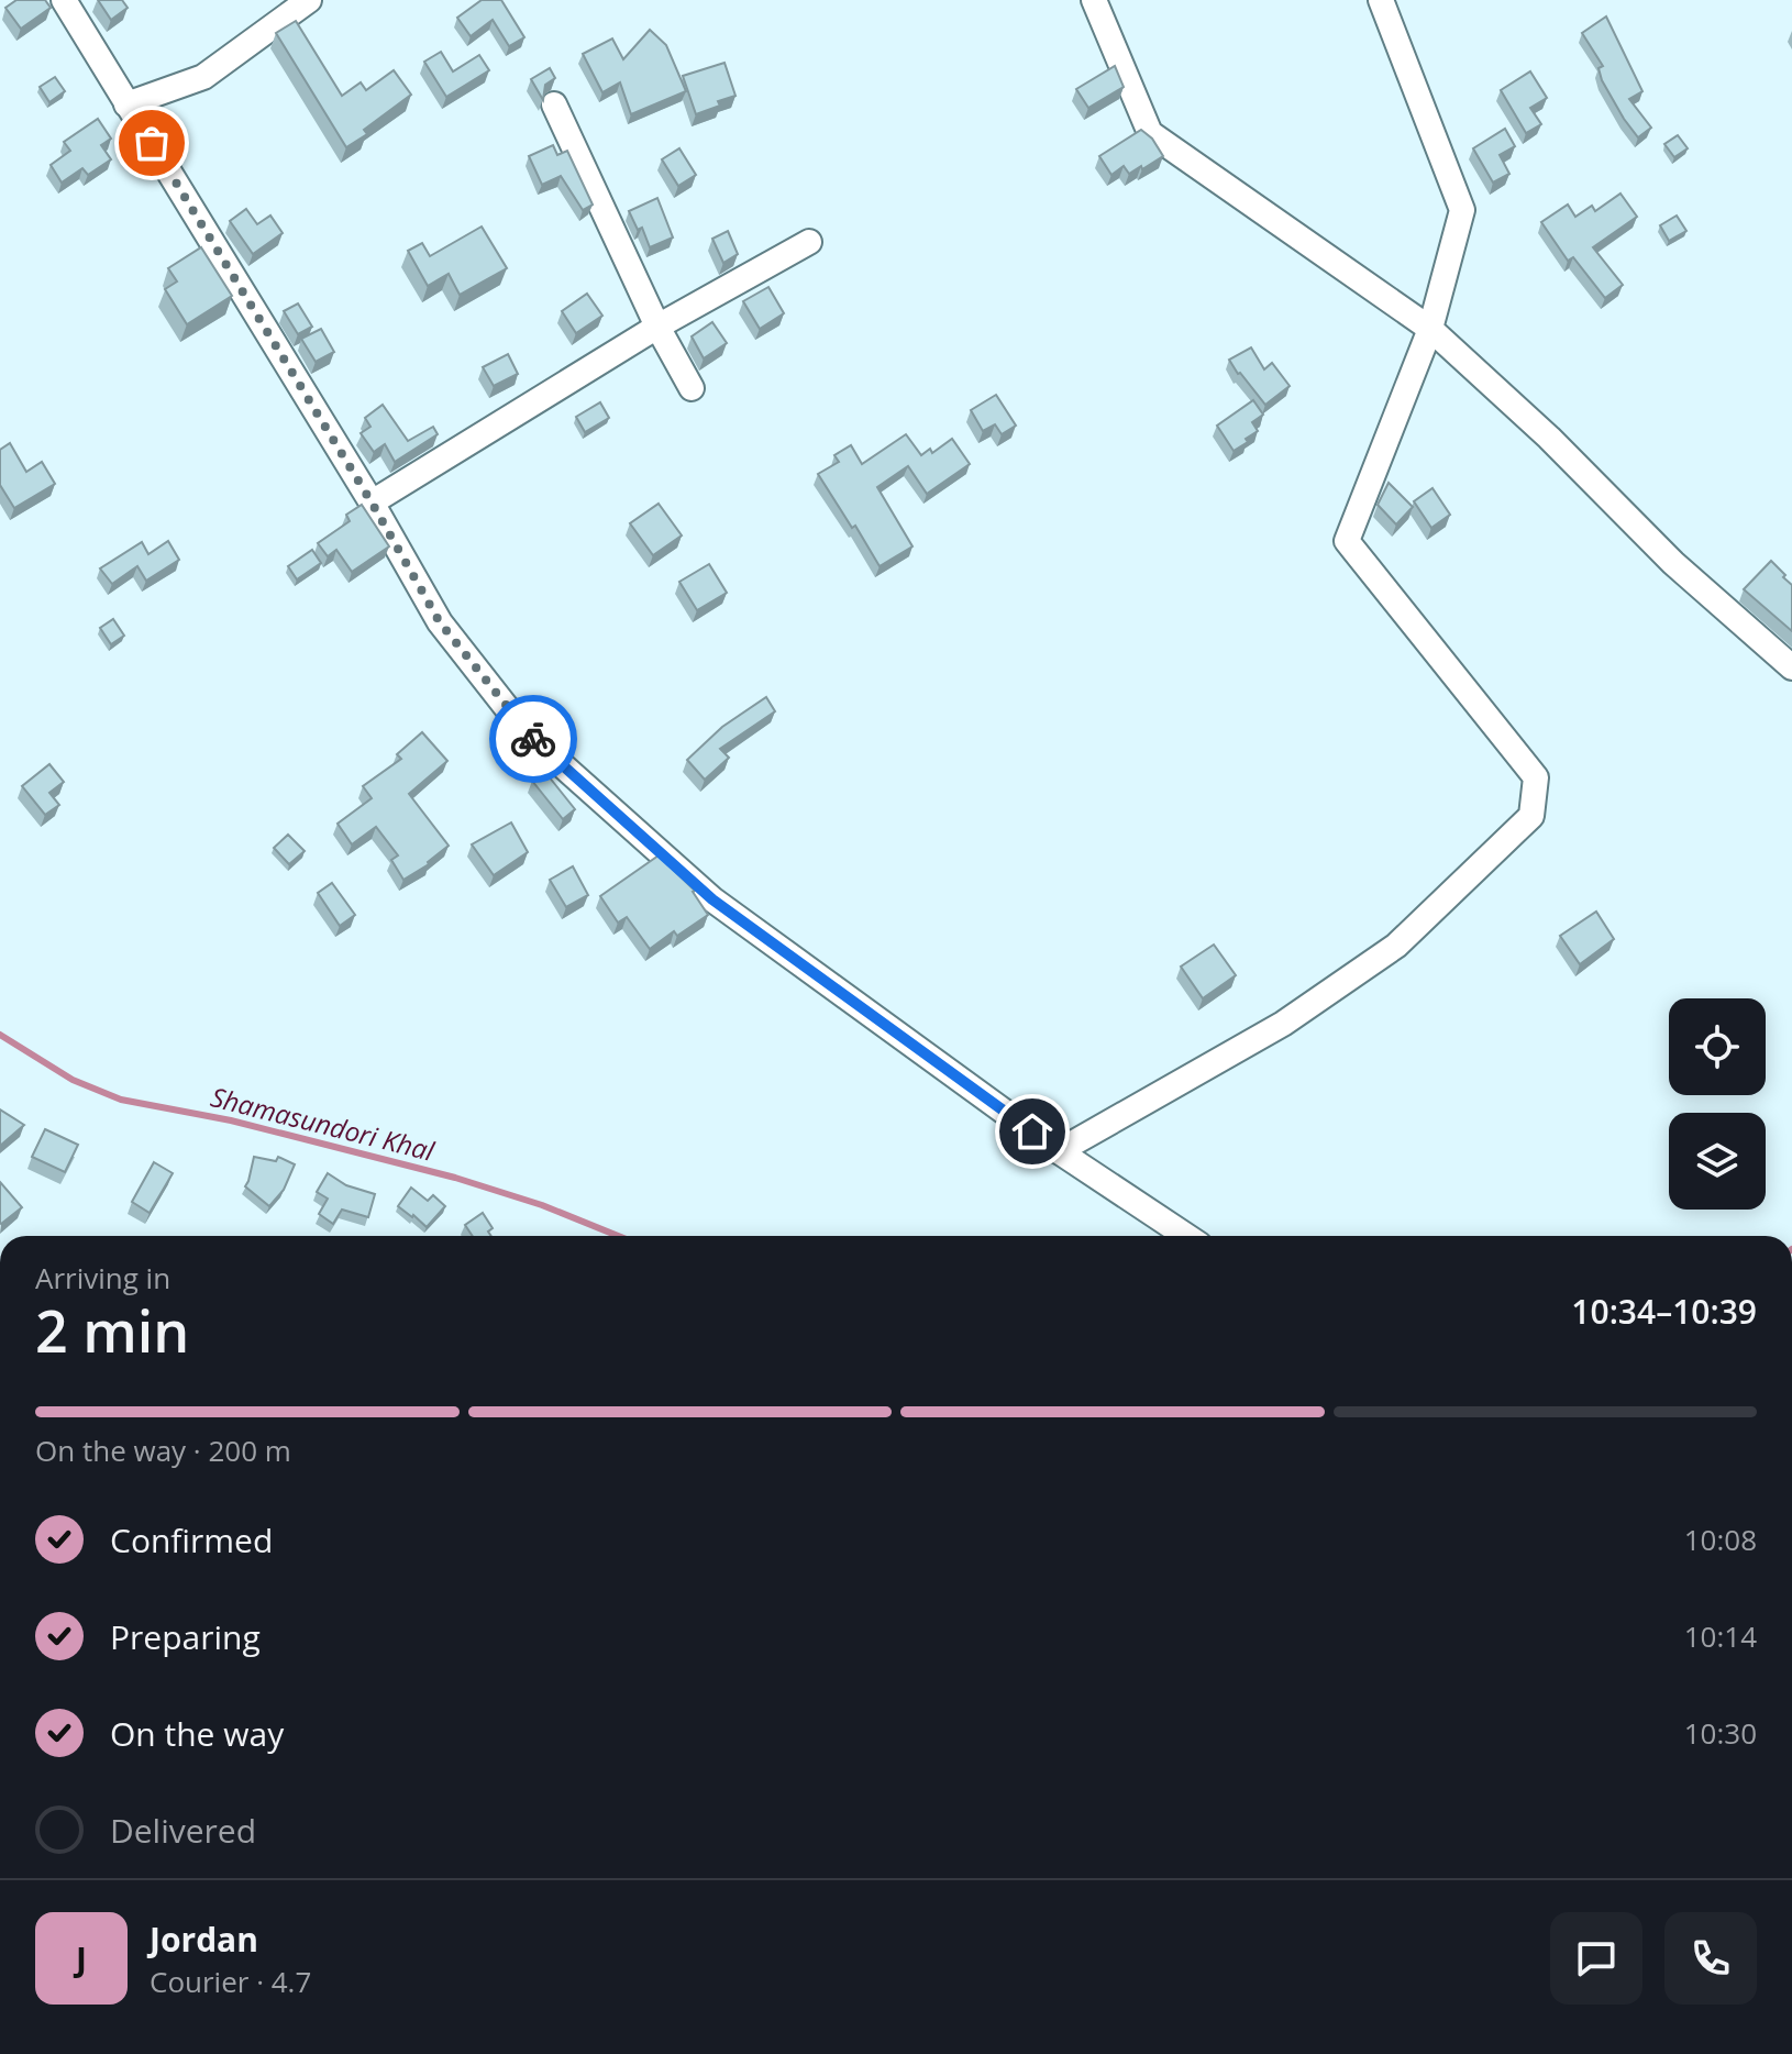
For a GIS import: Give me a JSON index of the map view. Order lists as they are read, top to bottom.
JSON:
{
  "water": ["Shamasundori Khal"],
  "page": {
    "heading": ["2 min", "Arriving in", "10:34–10:39"],
    "panel": ["Jordan", "Courier · 4.7"],
    "bar": "On the way · 200 m",
    "list": [
      ["Confirmed", "10:08"],
      ["Preparing", "10:14"],
      ["On the way", "10:30"],
      "Delivered"
    ],
    "round": "J"
  }
}
